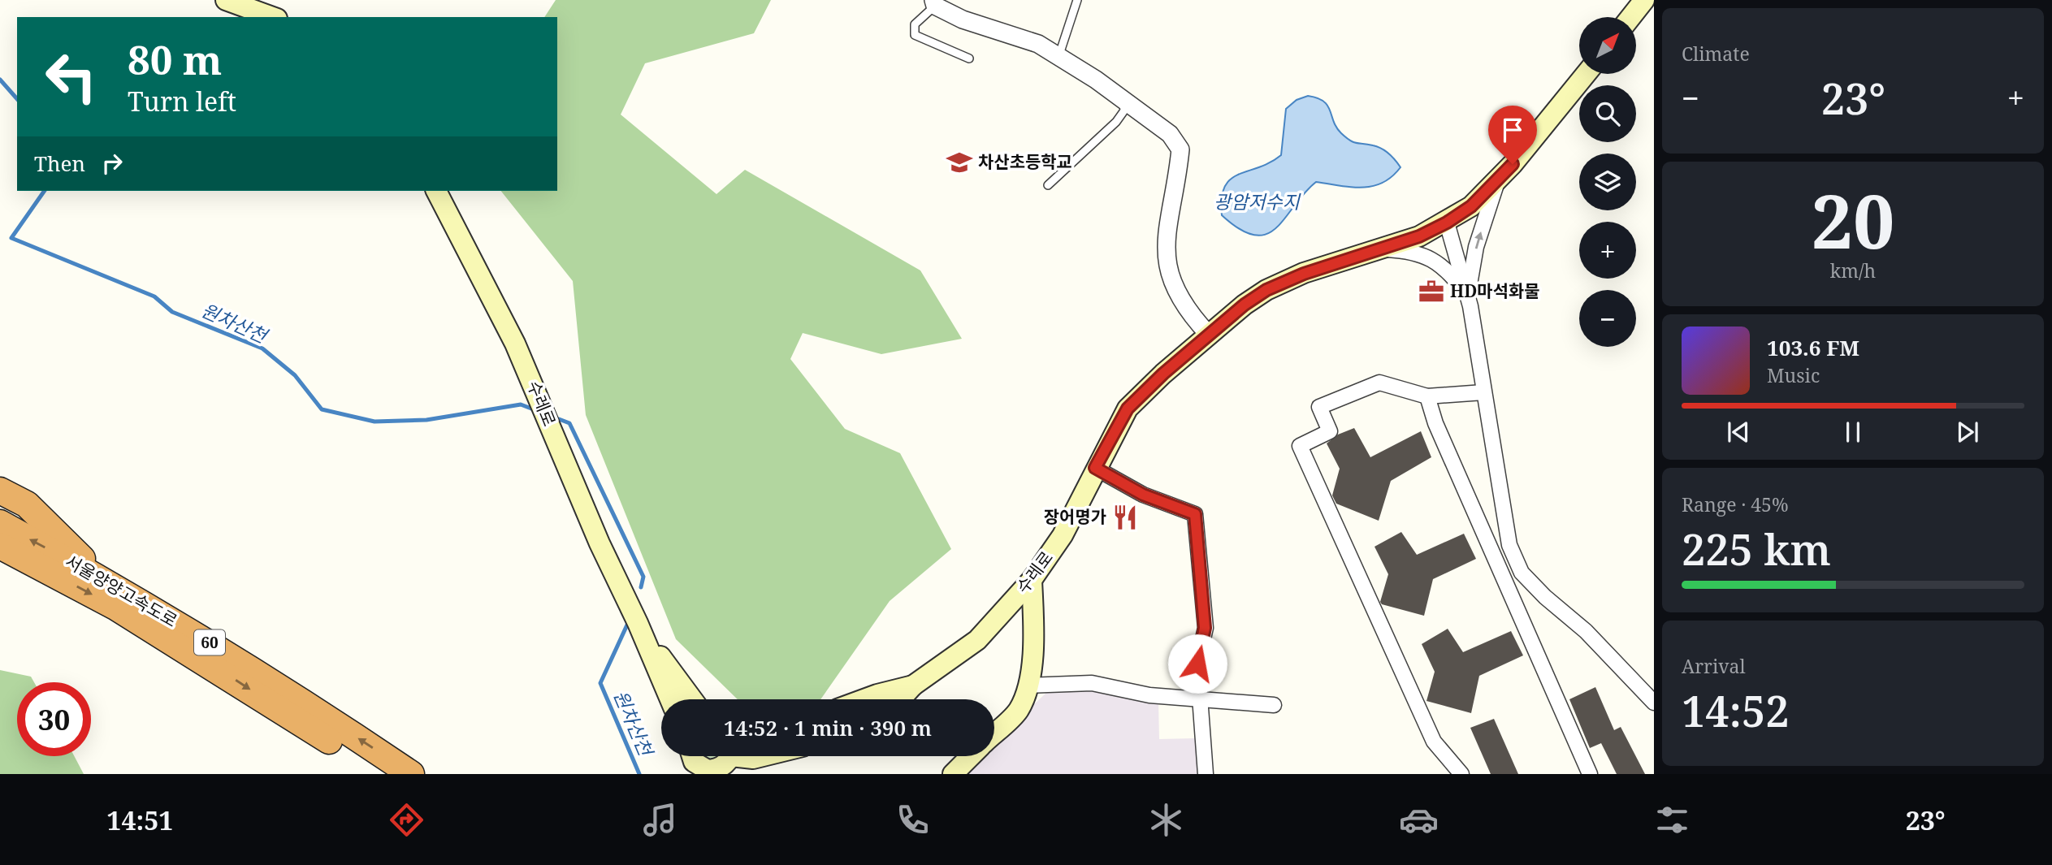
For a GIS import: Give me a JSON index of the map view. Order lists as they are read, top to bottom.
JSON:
{
  "streets": {
    "highway": ["서울양양고속도로", "60"],
    "main road": ["수레로"]
  },
  "water": ["광암저수지", "원차산천"],
  "places": {
    "school or university": ["차산초등학교"],
    "office": ["HD마석화물"],
    "restaurant": ["장어명가"]
  },
  "north": "top right",
  "page": {
    "tile": [
      "Climate",
      ["20", "km/h"],
      ["Range · 45%", "225 km"],
      ["Arrival", "14:52"]
    ],
    "map_buttons": ["+", "−"],
    "turn": ["80 m", "Turn left"],
    "heat": ["−", "23°", "+"],
    "then": "Then",
    "song": ["103.6 FM", "Music"],
    "limit": "30",
    "trip": "14:52 · 1 min · 390 m",
    "tabs": ["14:51", "23°"]
  }
}
